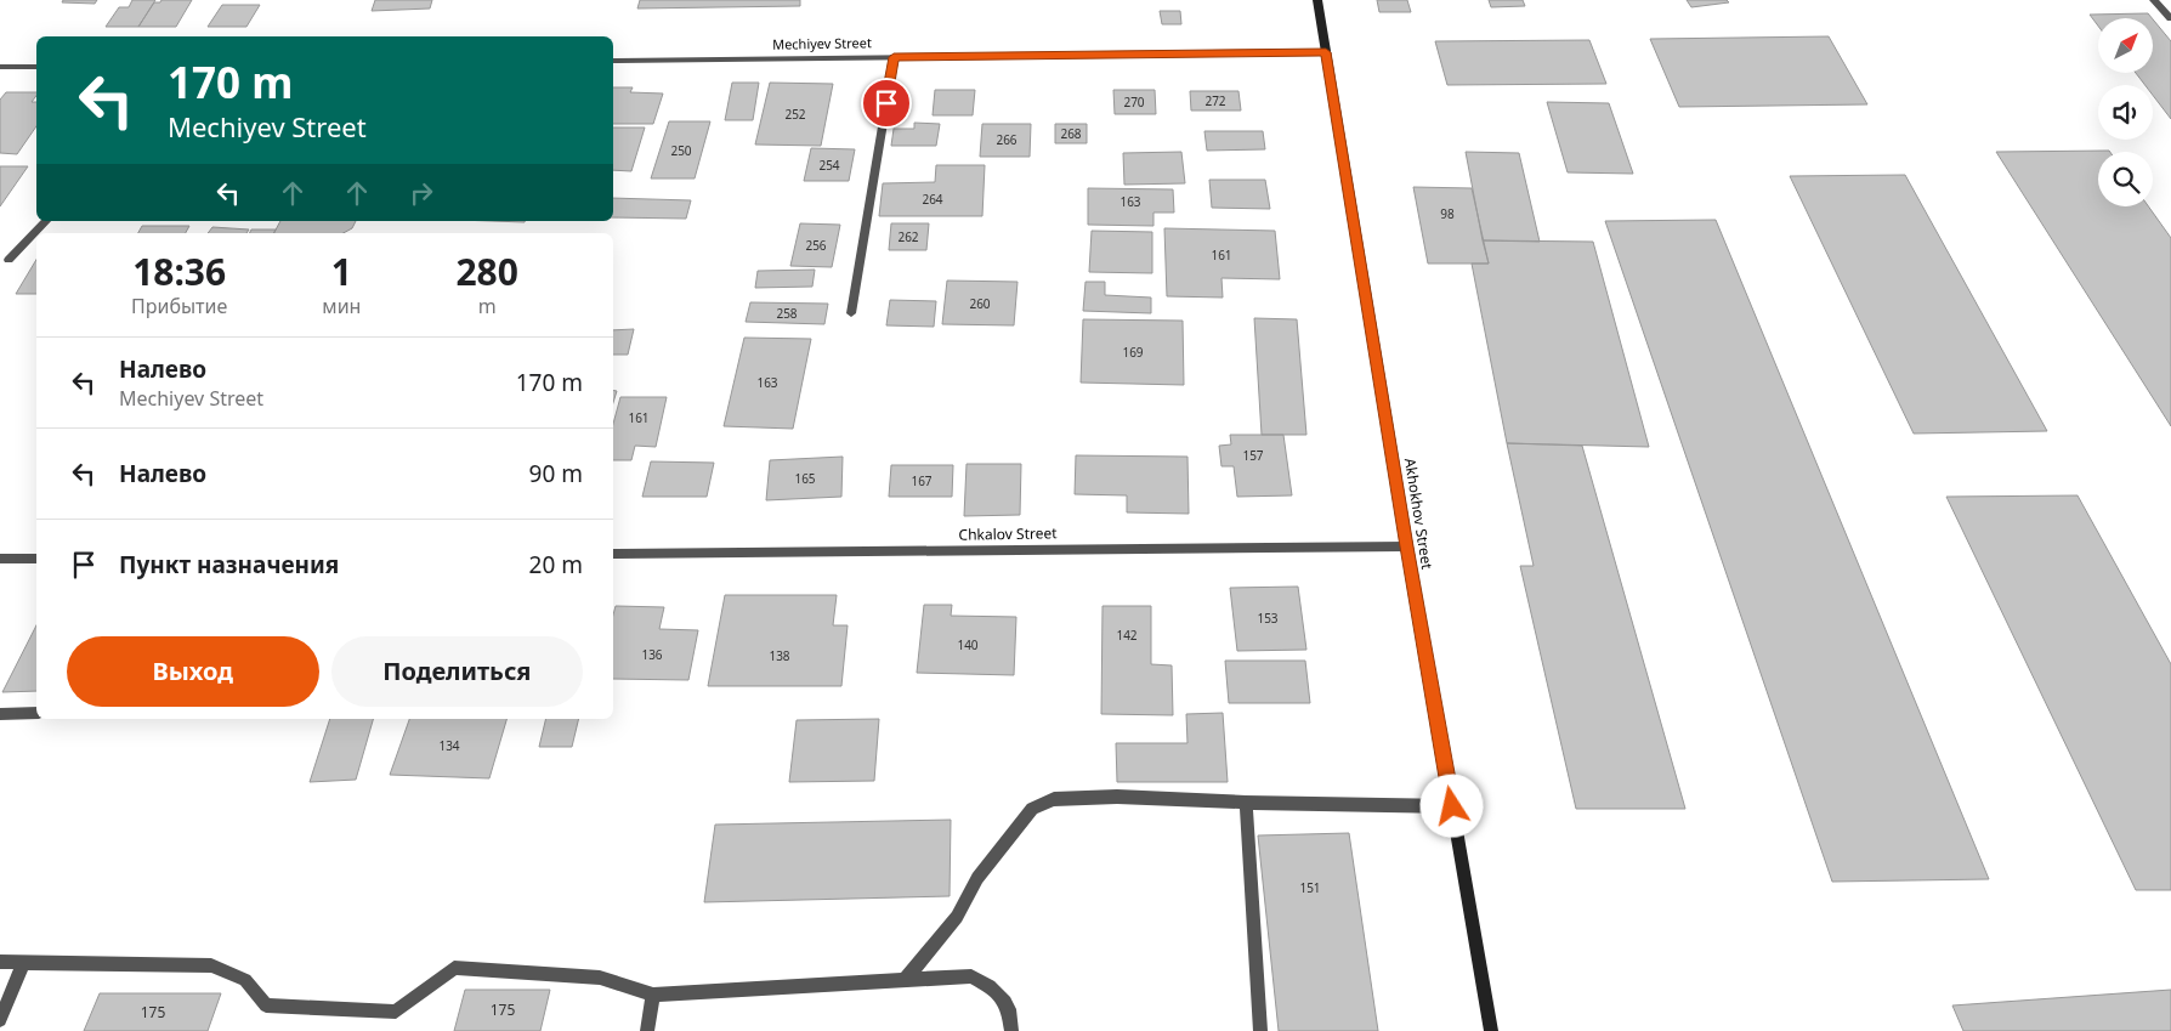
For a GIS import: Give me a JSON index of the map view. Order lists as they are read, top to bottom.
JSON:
{
  "streets": {
    "main road": ["Akhokhov Street"],
    "street": ["Mechiyev Street", "Chkalov Street"]
  },
  "crossings": [
    ["Mechiyev Street", "Akhokhov Street"],
    ["Akhokhov Street", "Chkalov Street"]
  ],
  "house_numbers": [
    "272",
    "270",
    "252",
    "268",
    "266",
    "250",
    "254",
    "264",
    "163",
    "98",
    "262",
    "256",
    "161",
    "260",
    "258",
    "169",
    "163",
    "161",
    "157",
    "165",
    "167",
    "153",
    "142",
    "140",
    "136",
    "138",
    "134",
    "151",
    "175",
    "175"
  ],
  "north": "top right",
  "page": {
    "turn": ["170 m", "Mechiyev Street"],
    "eta": [
      "18:36",
      "Прибытие",
      "1",
      "мин",
      "280",
      "m"
    ],
    "list": [
      {
        "name": "Налево",
        "note": "Mechiyev Street",
        "value": "170 m"
      },
      {
        "name": "Налево",
        "value": "90 m"
      },
      {
        "name": "Пункт назначения",
        "value": "20 m"
      }
    ],
    "buttons": ["Выход", "Поделиться"]
  }
}
